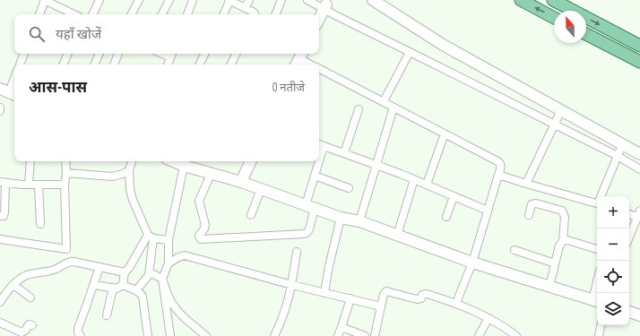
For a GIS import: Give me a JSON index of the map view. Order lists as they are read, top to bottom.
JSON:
{
  "north": "top",
  "page": {
    "search": "यहाँ खोजें",
    "heading": ["आस-पास", "0 नतीजे"],
    "map_buttons": ["+", "−"]
  }
}
